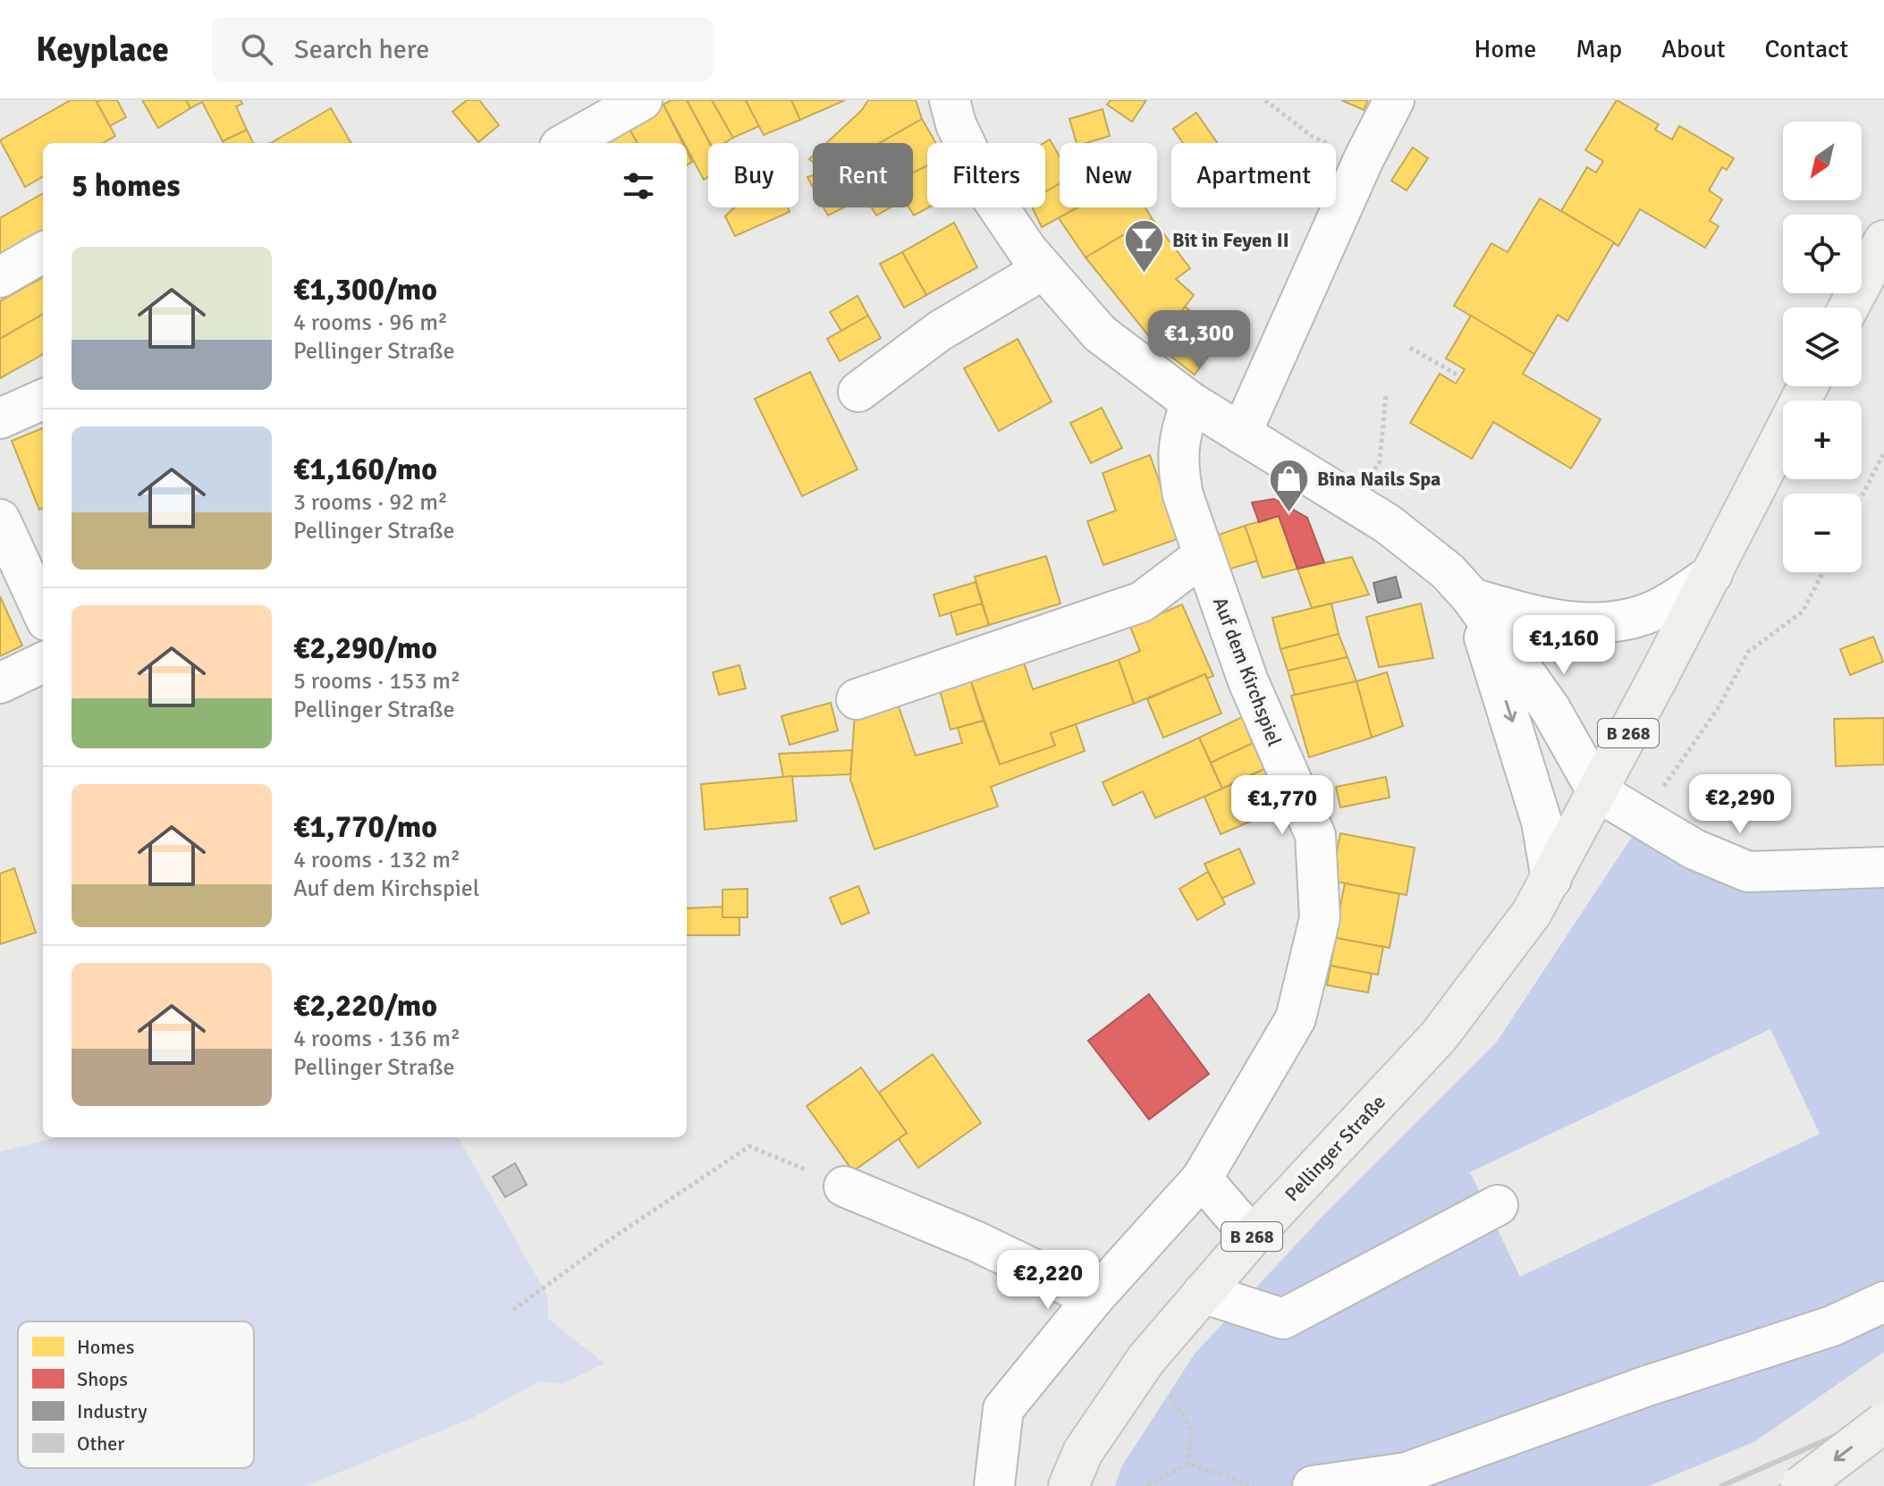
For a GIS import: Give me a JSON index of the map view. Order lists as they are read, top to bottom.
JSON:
{
  "streets": {
    "main road": ["B 268", "Pellinger Straße"],
    "street": ["Auf dem Kirchspiel"]
  },
  "crossings": [
    ["B 268", "Pellinger Straße"]
  ],
  "places": {
    "bar": ["Bit in Feyen II"],
    "shop": ["Bina Nails Spa"]
  },
  "legend": [
    "Homes",
    "Shops",
    "Industry",
    "Other"
  ],
  "north": "bottom left",
  "page": {
    "header": "Keyplace",
    "search": "Search here",
    "nav": [
      "Home",
      "Map",
      "About",
      "Contact"
    ],
    "map_buttons": ["+", "−"],
    "chip": [
      "Buy",
      "Rent",
      "Filters",
      "New",
      "Apartment"
    ],
    "heading": "5 homes",
    "list": [
      {
        "name": "€1,300/mo",
        "note": "4 rooms · 96 m² · Pellinger Straße"
      },
      {
        "name": "€1,160/mo",
        "note": "3 rooms · 92 m² · Pellinger Straße"
      },
      {
        "name": "€2,290/mo",
        "note": "5 rooms · 153 m² · Pellinger Straße"
      },
      {
        "name": "€1,770/mo",
        "note": "4 rooms · 132 m² · Auf dem Kirchspiel"
      },
      {
        "name": "€2,220/mo",
        "note": "4 rooms · 136 m² · Pellinger Straße"
      }
    ],
    "price": [
      "€1,300",
      "€1,160",
      "€2,290",
      "€1,770",
      "€2,220"
    ]
  }
}
